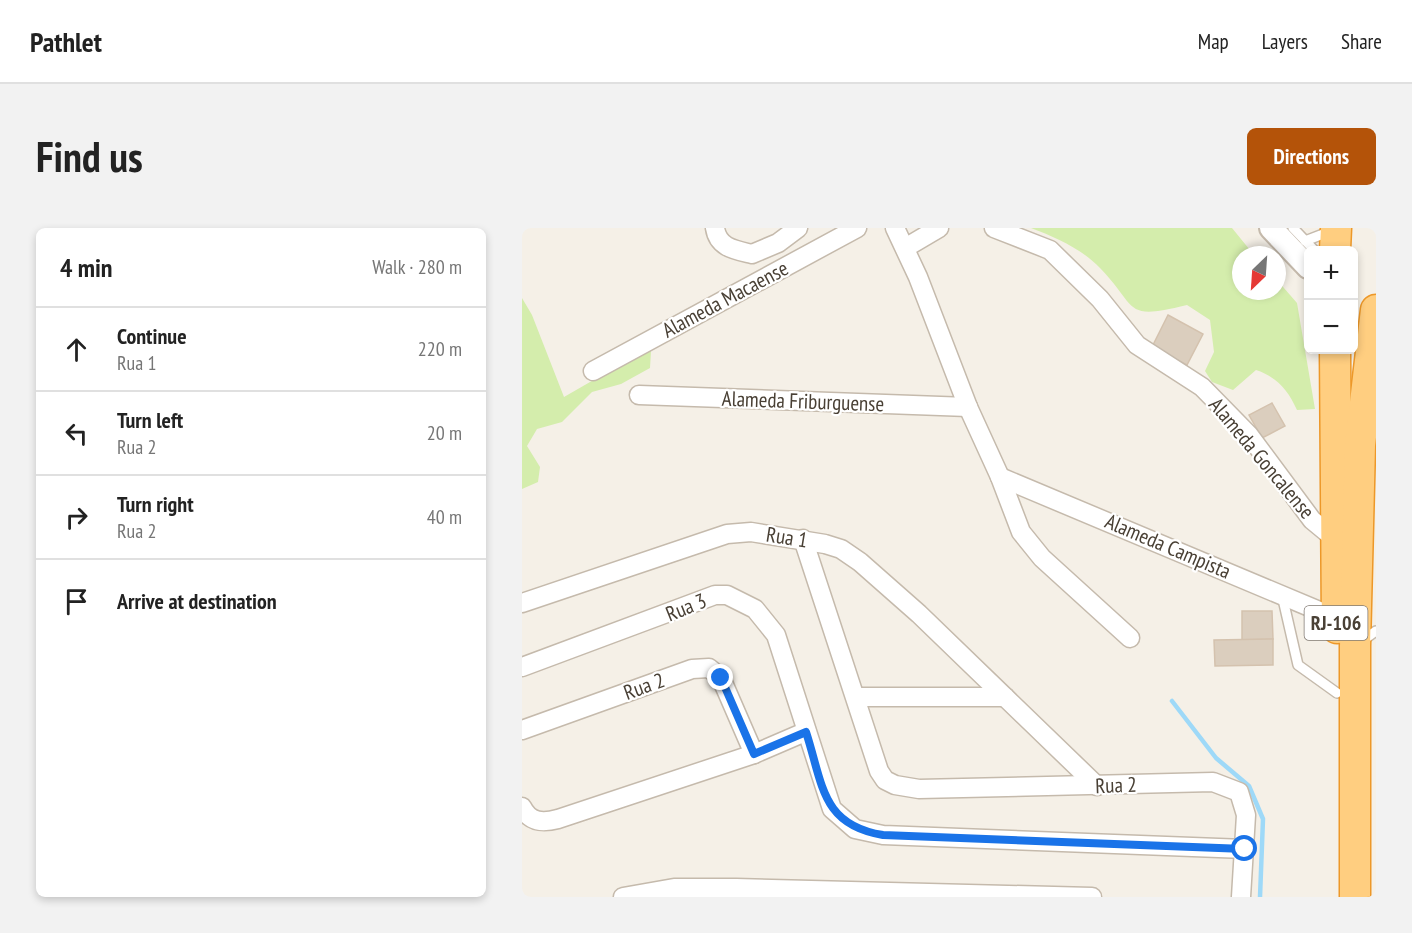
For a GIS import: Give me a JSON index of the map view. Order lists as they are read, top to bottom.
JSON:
{
  "streets": {
    "highway": ["RJ-106"],
    "street": [
      "Alameda Macaense",
      "Alameda Friburguense",
      "Alameda Goncalense",
      "Rua 1",
      "Alameda Campista",
      "Rua 3",
      "Rua 2"
    ]
  },
  "crossings": [
    ["Alameda Goncalense", "RJ-106"],
    ["Rua 1", "Rua 2"],
    ["Alameda Campista", "RJ-106"]
  ],
  "north": "bottom left",
  "page": {
    "header": "Pathlet",
    "nav": ["Map", "Layers", "Share"],
    "buttons": "Directions",
    "title": "Find us",
    "heading": ["4 min", "Walk · 280 m"],
    "map_buttons": ["+", "−"],
    "list": [
      ["Continue", "Rua 1", "220 m"],
      ["Turn left", "Rua 2", "20 m"],
      ["Turn right", "Rua 2", "40 m"],
      "Arrive at destination"
    ]
  }
}
